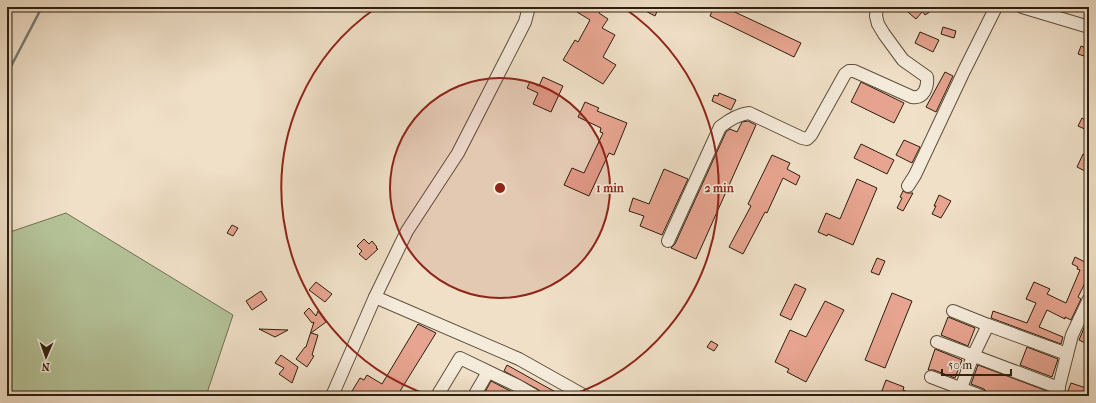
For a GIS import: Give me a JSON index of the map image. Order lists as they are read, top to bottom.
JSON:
{
  "scale_bar": "50 m",
  "north": "bottom",
  "rings": ["1 min", "2 min"]
}
